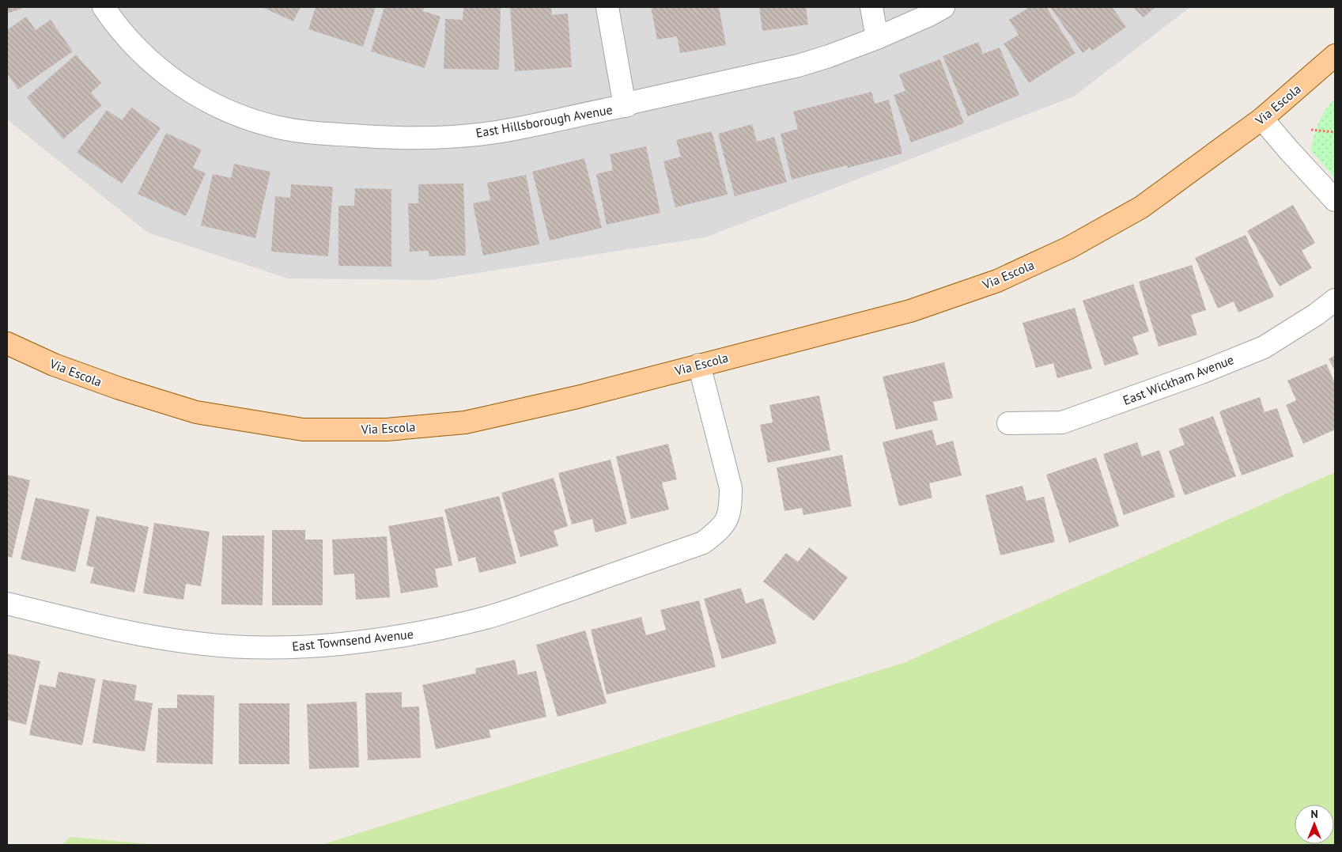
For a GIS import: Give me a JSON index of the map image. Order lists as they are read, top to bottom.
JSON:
{
  "streets": {
    "main road": ["Via Escola"],
    "street": ["East Hillsborough Avenue", "East Wickham Avenue", "East Townsend Avenue"]
  },
  "crossings": [
    ["Via Escola", "East Townsend Avenue"]
  ],
  "north": "top"
}
